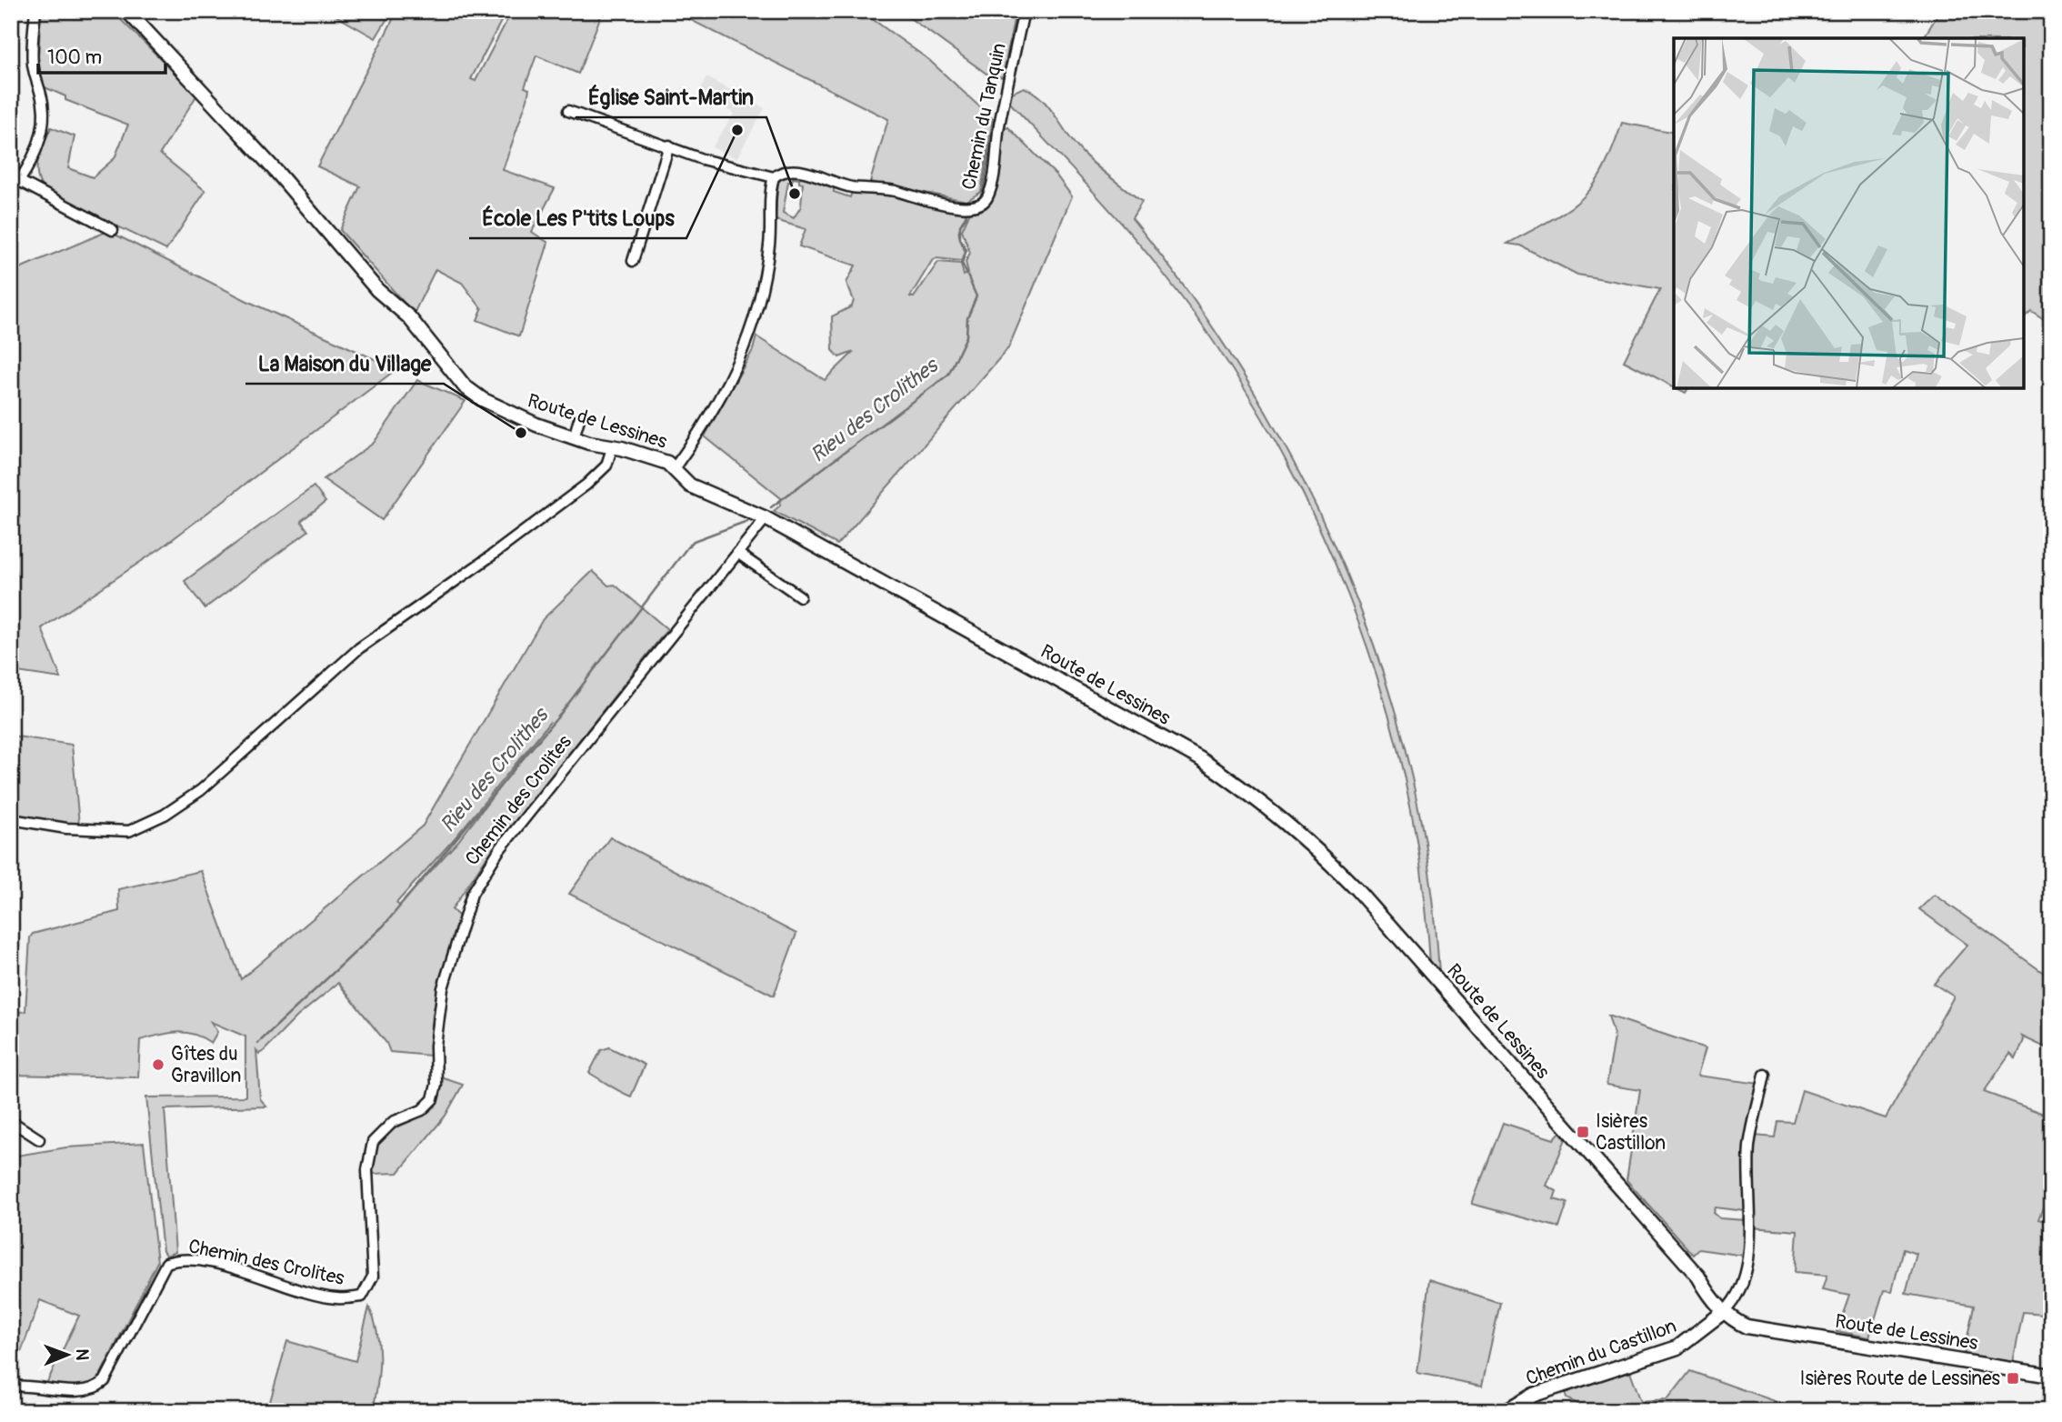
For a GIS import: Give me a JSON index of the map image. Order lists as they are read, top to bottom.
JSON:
{
  "streets": {
    "main road": ["Route de Lessines", "Chemin du Castillon"],
    "street": ["Chemin du Tanquin", "Chemin des Crolites"]
  },
  "crossings": [
    ["Route de Lessines", "Chemin des Crolites"],
    ["Route de Lessines", "Chemin du Castillon"]
  ],
  "water": ["Rieu des Crolithes"],
  "places": {
    "other": [
      "École Les P'tits Loups",
      "Église Saint-Martin",
      "La Maison du Village",
      "Gîtes du Gravillon"
    ],
    "transit": ["Isières Castillon", "Isières Route de Lessines"]
  },
  "scale_bar": "100 m",
  "north": "right"
}
